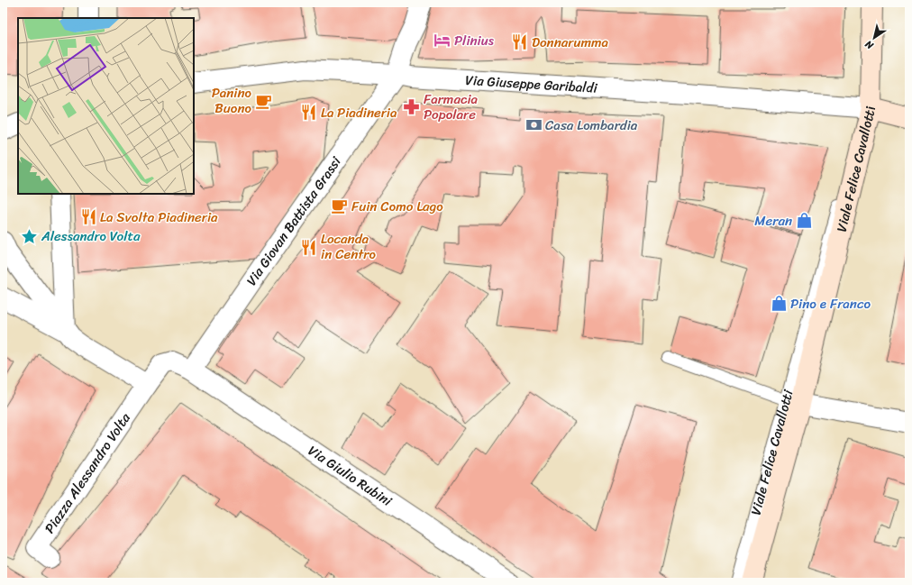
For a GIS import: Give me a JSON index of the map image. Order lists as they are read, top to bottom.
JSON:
{
  "streets": {
    "street": [
      "Via Giuseppe Garibaldi",
      "Viale Felice Cavallotti",
      "Via Giovan Battista Grassi",
      "Piazza Alessandro Volta",
      "Via Giulio Rubini"
    ]
  },
  "crossings": [
    ["Via Giuseppe Garibaldi", "Viale Felice Cavallotti"],
    ["Via Giuseppe Garibaldi", "Via Giovan Battista Grassi"],
    ["Via Giovan Battista Grassi", "Piazza Alessandro Volta"],
    ["Via Giovan Battista Grassi", "Via Giulio Rubini"],
    ["Piazza Alessandro Volta", "Via Giulio Rubini"]
  ],
  "places": {
    "hotel": ["Plinius"],
    "restaurant": [
      "Donnarumma",
      "La Piadineria",
      "La Svolta Piadineria",
      "Locanda in Centro"
    ],
    "cafe": ["Panino Buono", "Fuin Como Lago"],
    "pharmacy": ["Farmacia Popolare"],
    "bank": ["Casa Lombardia"],
    "shop": ["Meran", "Pino e Franco"],
    "place": ["Alessandro Volta"]
  },
  "north": "bottom left"
}
